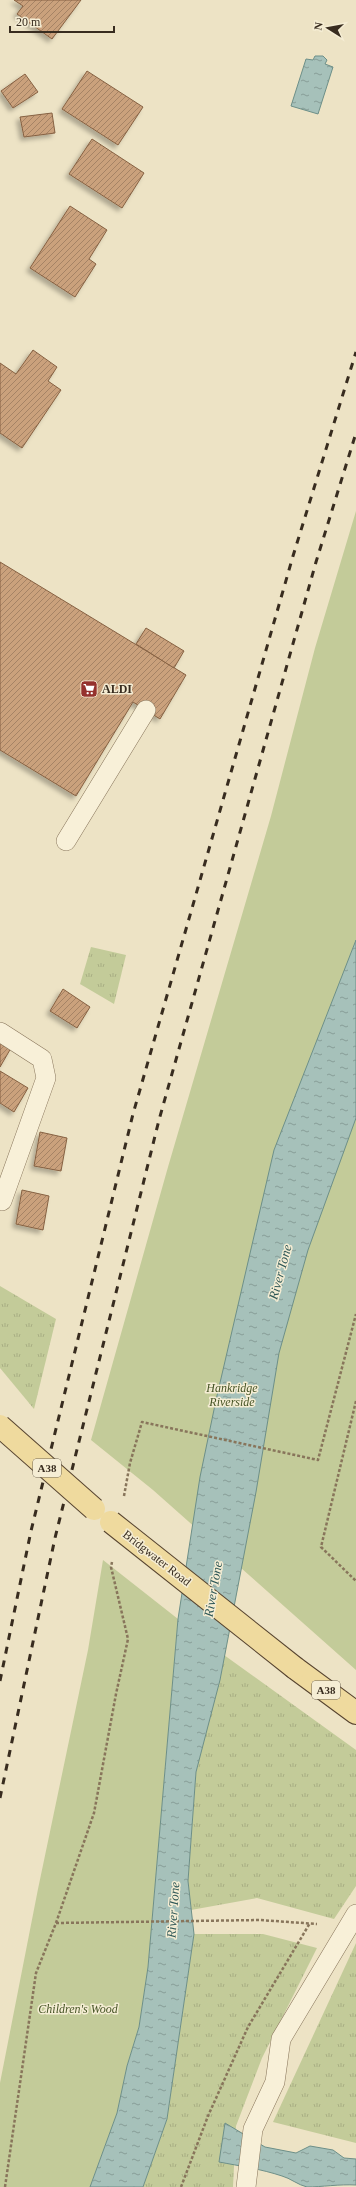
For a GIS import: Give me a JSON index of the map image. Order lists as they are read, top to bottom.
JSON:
{
  "streets": {
    "main road": ["A38", "Bridgwater Road"]
  },
  "water": ["River Tone"],
  "parks": ["Hankridge Riverside", "Children's Wood"],
  "places": {
    "supermarket": ["ALDI"]
  },
  "scale_bar": "20 m",
  "north": "left"
}
